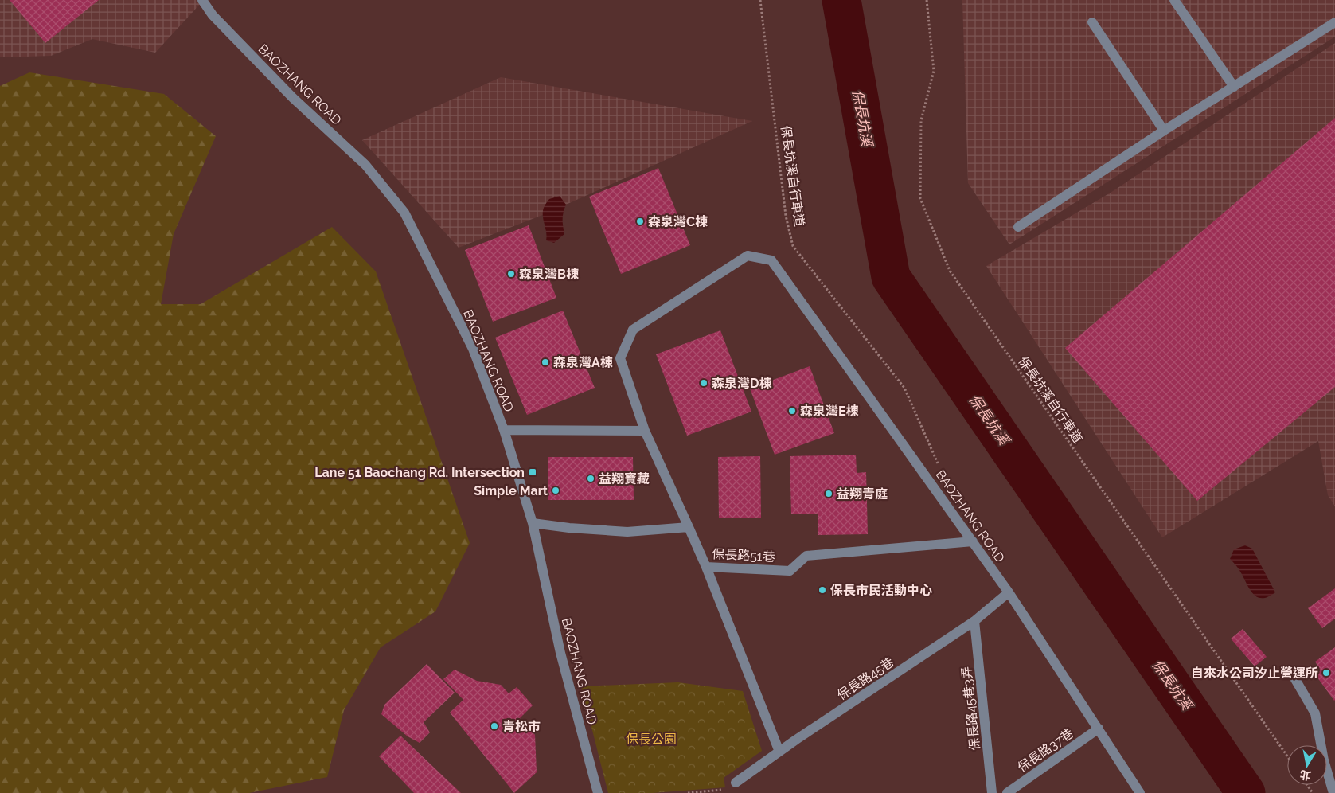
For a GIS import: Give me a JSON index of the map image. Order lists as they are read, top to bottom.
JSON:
{
  "streets": {
    "lane": [
      "BAOZHANG ROAD",
      "保長路51巷",
      "保長路45巷",
      "保長路45巷3弄",
      "保長路37巷"
    ],
    "path": ["保長坑溪自行車道"]
  },
  "crossings": [
    ["BAOZHANG ROAD", "保長路51巷"],
    ["BAOZHANG ROAD", "保長路45巷"],
    ["BAOZHANG ROAD", "保長路37巷"],
    ["保長路45巷", "保長路45巷3弄"]
  ],
  "water": ["保長坑溪"],
  "parks": ["保長公園"],
  "places": {
    "other": [
      "森泉灣C棟",
      "森泉灣B棟",
      "森泉灣A棟",
      "森泉灣D棟",
      "森泉灣E棟",
      "益翔寶藏",
      "Simple Mart",
      "益翔青庭",
      "保長市民活動中心",
      "自來水公司汐止營運所",
      "青松市"
    ],
    "transit": ["Lane 51 Baochang Rd. Intersection"]
  },
  "north": "bottom"
}
